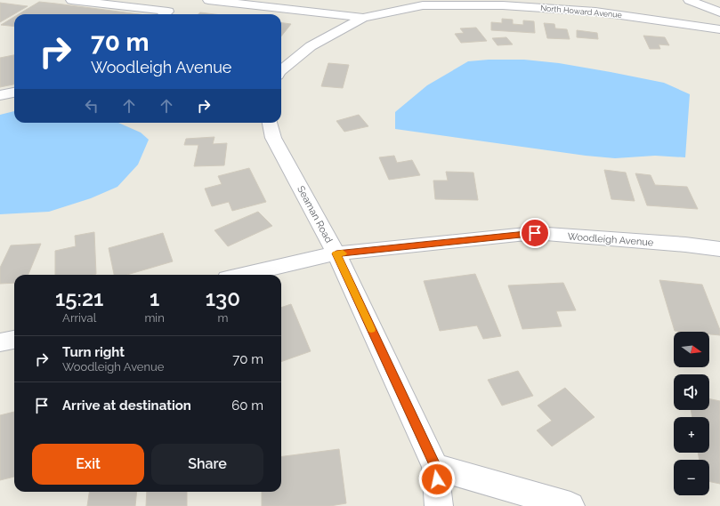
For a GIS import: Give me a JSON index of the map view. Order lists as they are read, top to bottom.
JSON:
{
  "streets": {
    "street": ["North Howard Avenue", "Seaman Road", "Woodleigh Avenue"]
  },
  "crossings": [
    ["Seaman Road", "Woodleigh Avenue"]
  ],
  "north": "right",
  "page": {
    "turn": ["70 m", "Woodleigh Avenue"],
    "eta": [
      "15:21",
      "Arrival",
      "1",
      "min",
      "130",
      "m"
    ],
    "map_buttons": ["+", "−"],
    "list": [
      {
        "name": "Turn right",
        "note": "Woodleigh Avenue",
        "value": "70 m"
      },
      {
        "name": "Arrive at destination",
        "value": "60 m"
      }
    ],
    "buttons": ["Exit", "Share"]
  }
}
